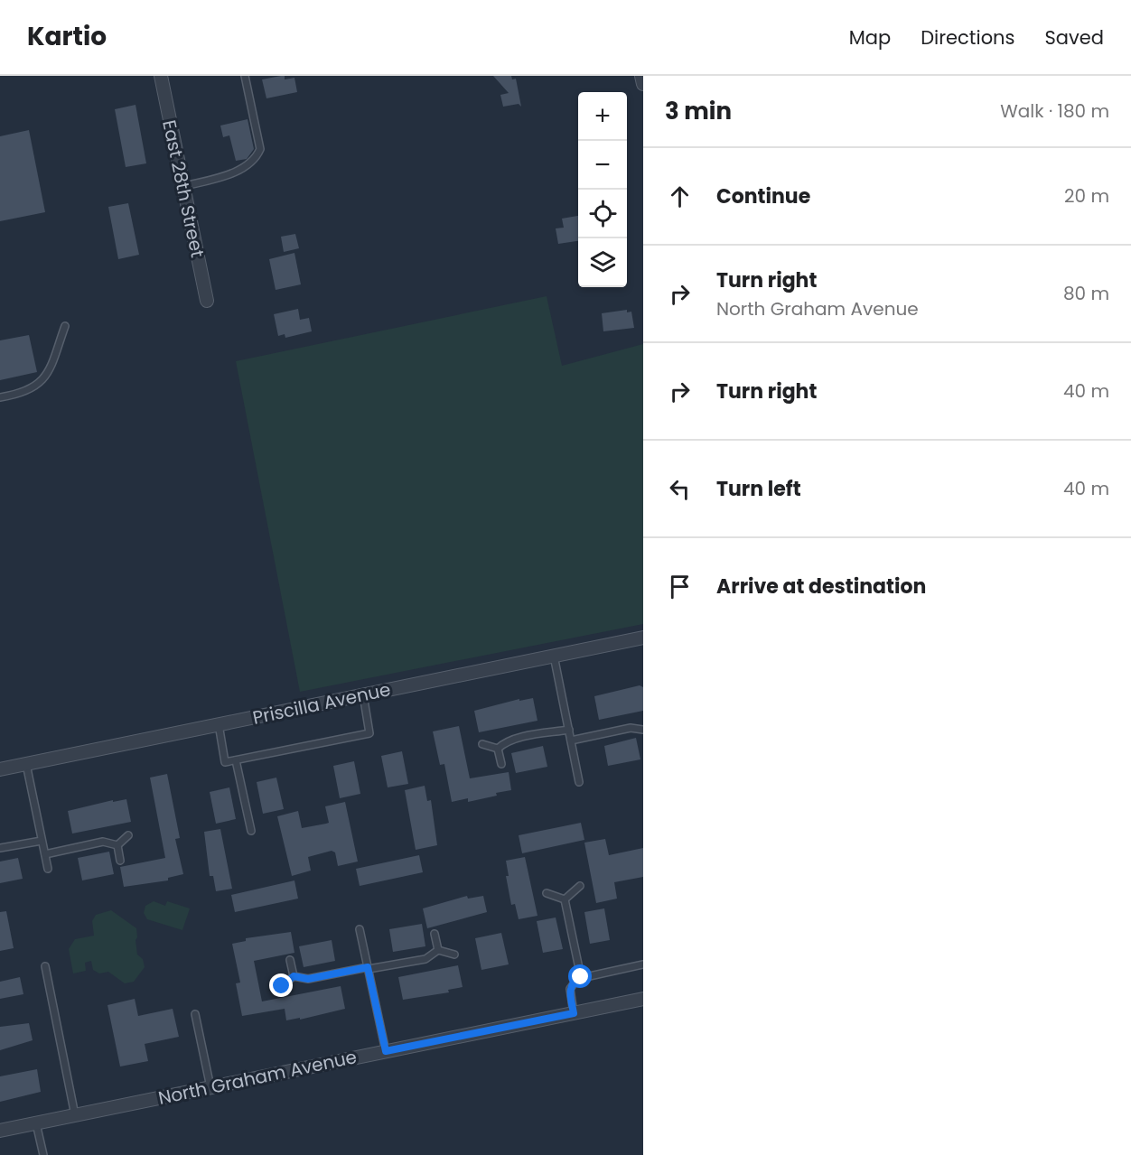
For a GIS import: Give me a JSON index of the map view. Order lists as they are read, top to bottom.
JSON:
{
  "streets": {
    "street": ["East 28th Street", "Priscilla Avenue", "North Graham Avenue"]
  },
  "page": {
    "header": "Kartio",
    "nav": ["Map", "Directions", "Saved"],
    "heading": ["3 min", "Walk · 180 m"],
    "map_buttons": ["+", "−"],
    "list": [
      ["Continue", "20 m"],
      ["Turn right", "North Graham Avenue", "80 m"],
      ["Turn right", "40 m"],
      ["Turn left", "40 m"],
      "Arrive at destination"
    ]
  }
}
